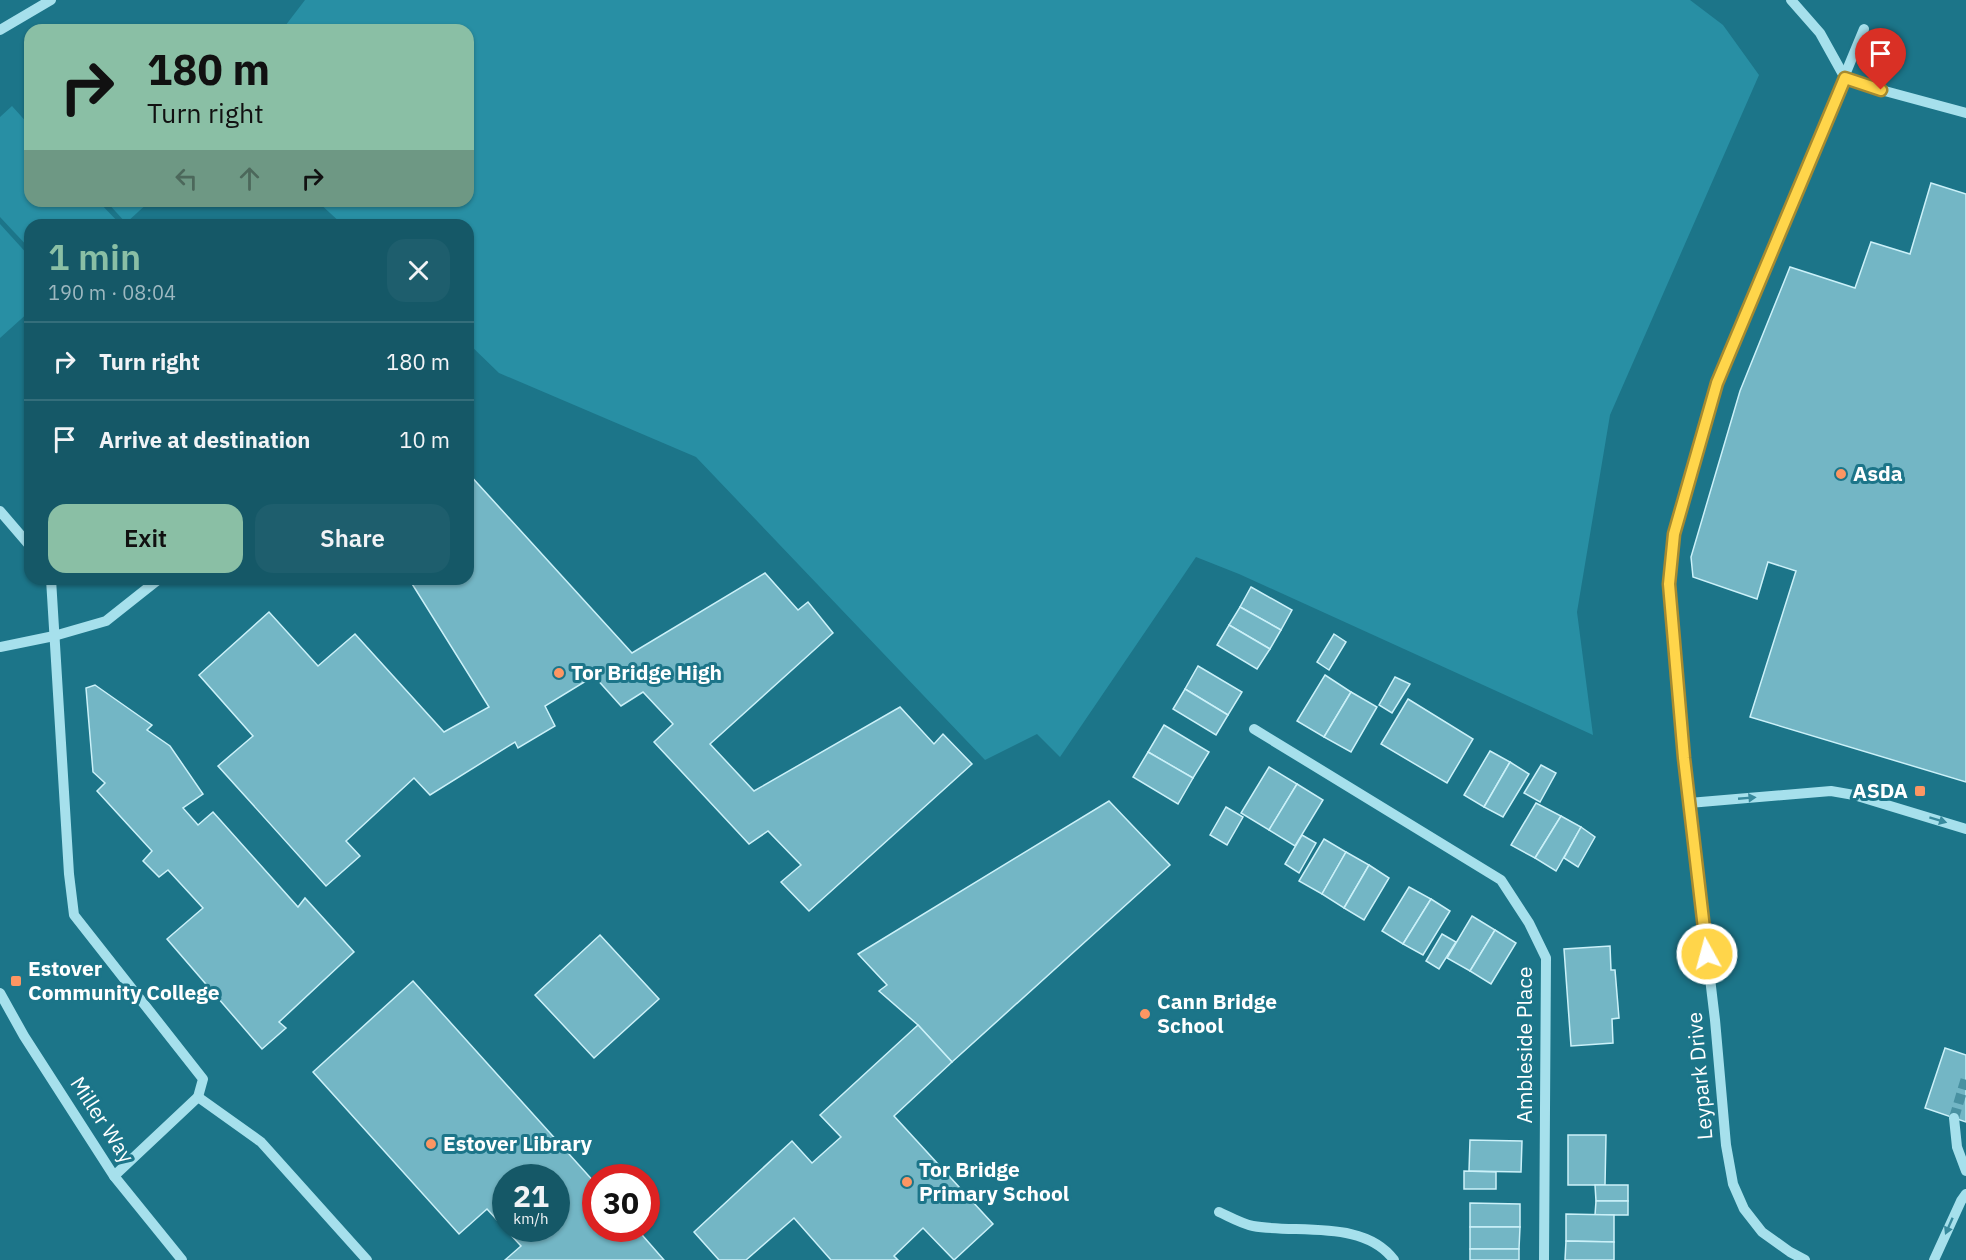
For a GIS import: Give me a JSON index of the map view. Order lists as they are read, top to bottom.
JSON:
{
  "streets": {
    "street": ["Ambleside Place", "Leypark Drive", "Miller Way"]
  },
  "places": {
    "other": [
      "Asda",
      "Tor Bridge High",
      "Cann Bridge School",
      "Estover Library",
      "Tor Bridge Primary School"
    ],
    "transit": ["ASDA", "Estover Community College"]
  },
  "page": {
    "turn": ["180 m", "Turn right"],
    "heading": ["1 min", "190 m · 08:04"],
    "list": [
      {
        "name": "Turn right",
        "value": "180 m"
      },
      {
        "name": "Arrive at destination",
        "value": "10 m"
      }
    ],
    "buttons": ["Exit", "Share"],
    "speed": "21 km/h",
    "limit": "30"
  }
}
